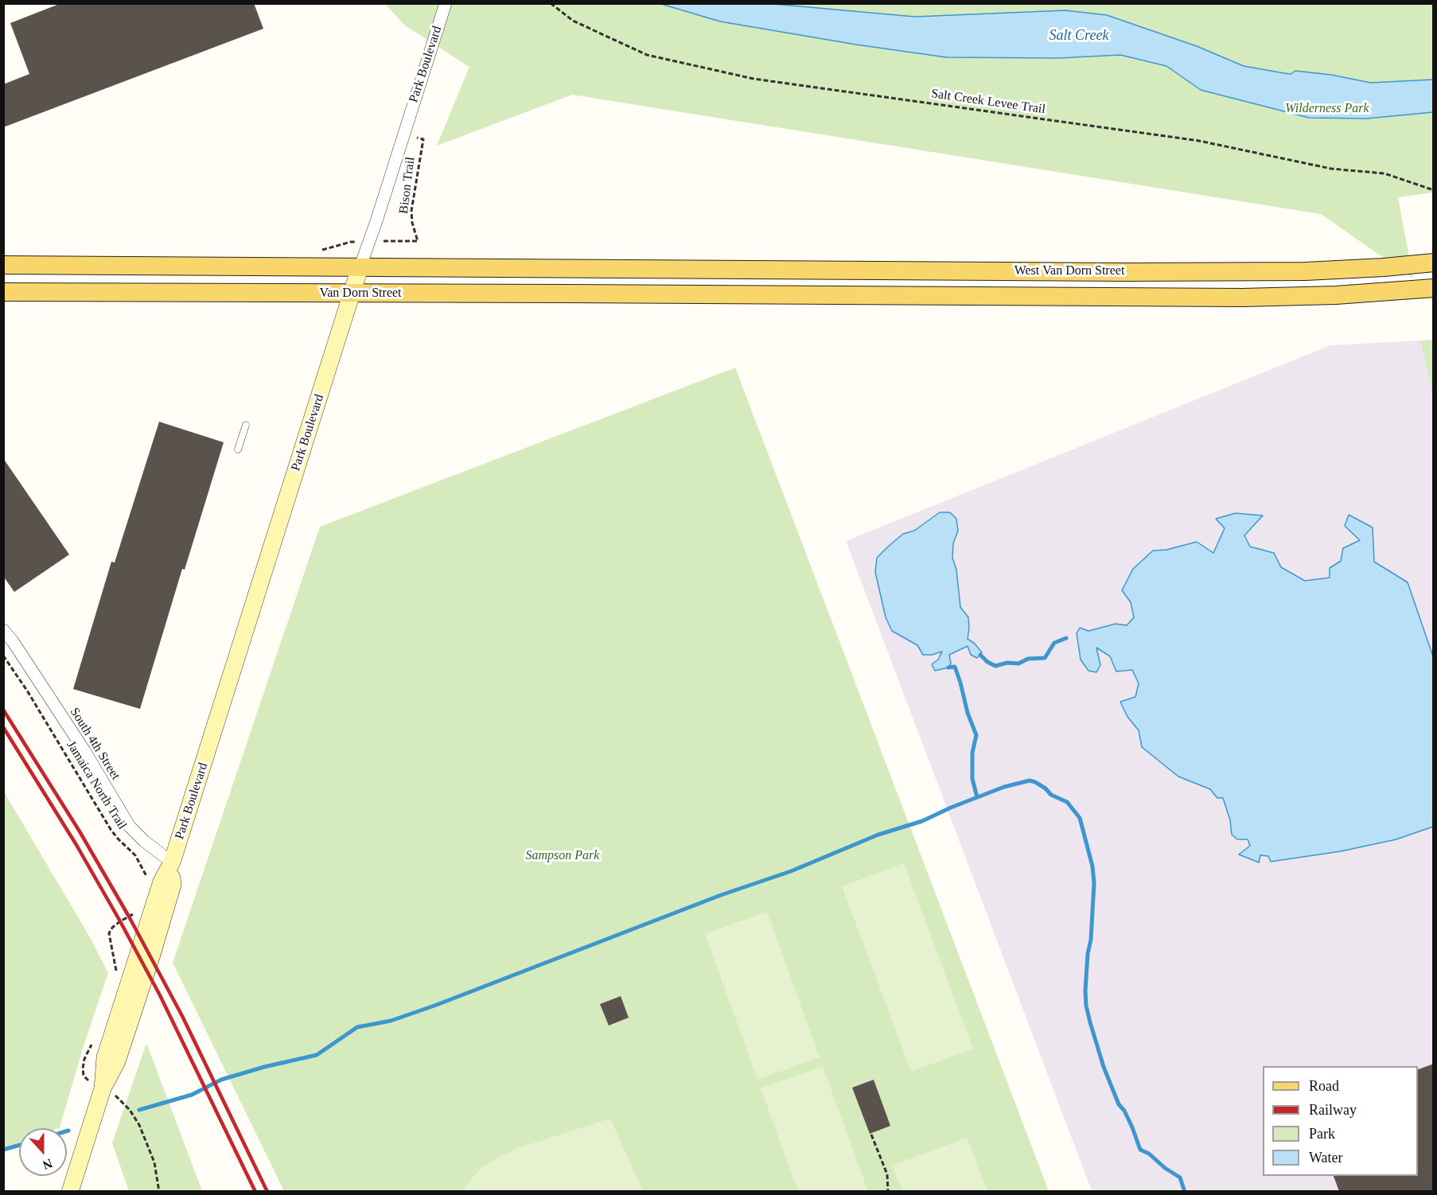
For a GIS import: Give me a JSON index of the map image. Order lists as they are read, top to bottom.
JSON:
{
  "streets": {
    "main road": ["Park Boulevard", "West Van Dorn Street", "Van Dorn Street"],
    "street": ["South 4th Street"],
    "path": ["Salt Creek Levee Trail", "Bison Trail", "Jamaica North Trail"]
  },
  "crossings": [
    ["Park Boulevard", "Bison Trail"],
    ["Park Boulevard", "Van Dorn Street"],
    ["Park Boulevard", "South 4th Street"],
    ["West Van Dorn Street", "Van Dorn Street"]
  ],
  "water": ["Salt Creek"],
  "parks": ["Wilderness Park", "Sampson Park"],
  "legend": [
    "Road",
    "Railway",
    "Park",
    "Water"
  ],
  "north": "bottom"
}
